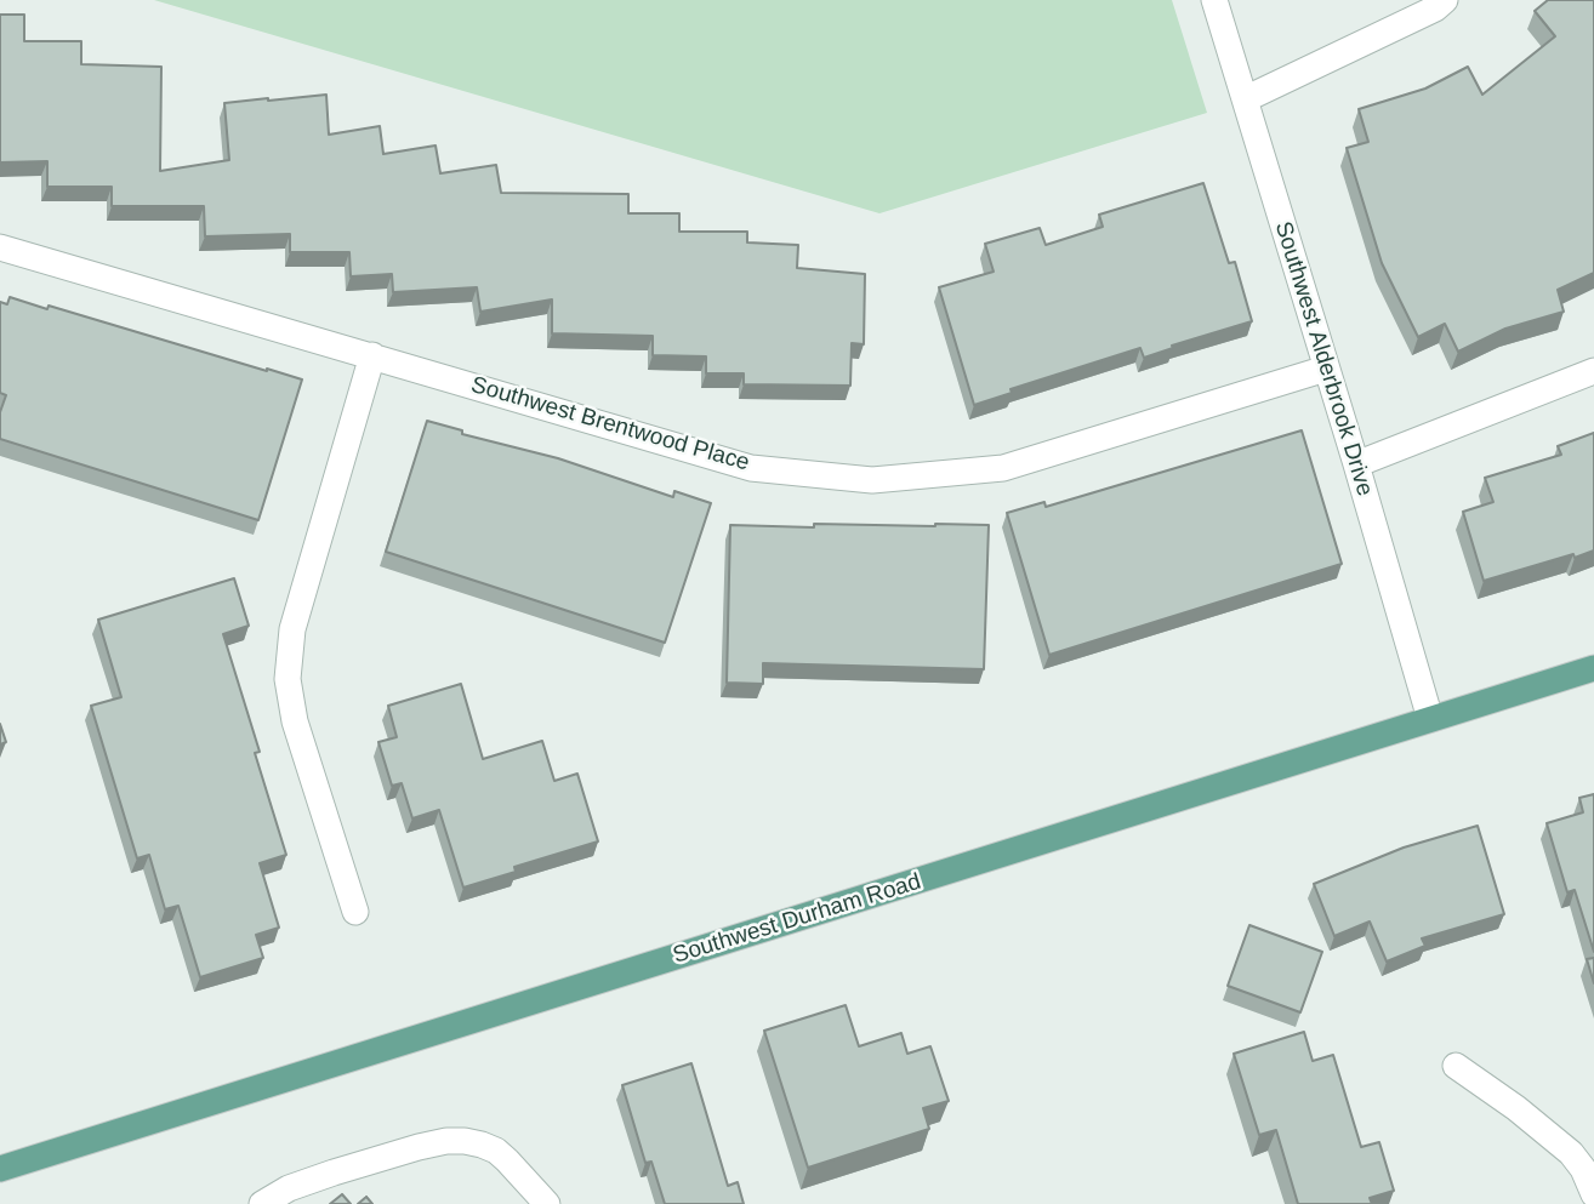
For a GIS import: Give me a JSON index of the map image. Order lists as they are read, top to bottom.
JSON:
{
  "streets": {
    "main road": ["Southwest Durham Road"],
    "street": ["Southwest Alderbrook Drive", "Southwest Brentwood Place"]
  },
  "crossings": [
    ["Southwest Alderbrook Drive", "Southwest Brentwood Place"],
    ["Southwest Alderbrook Drive", "Southwest Durham Road"]
  ]
}
